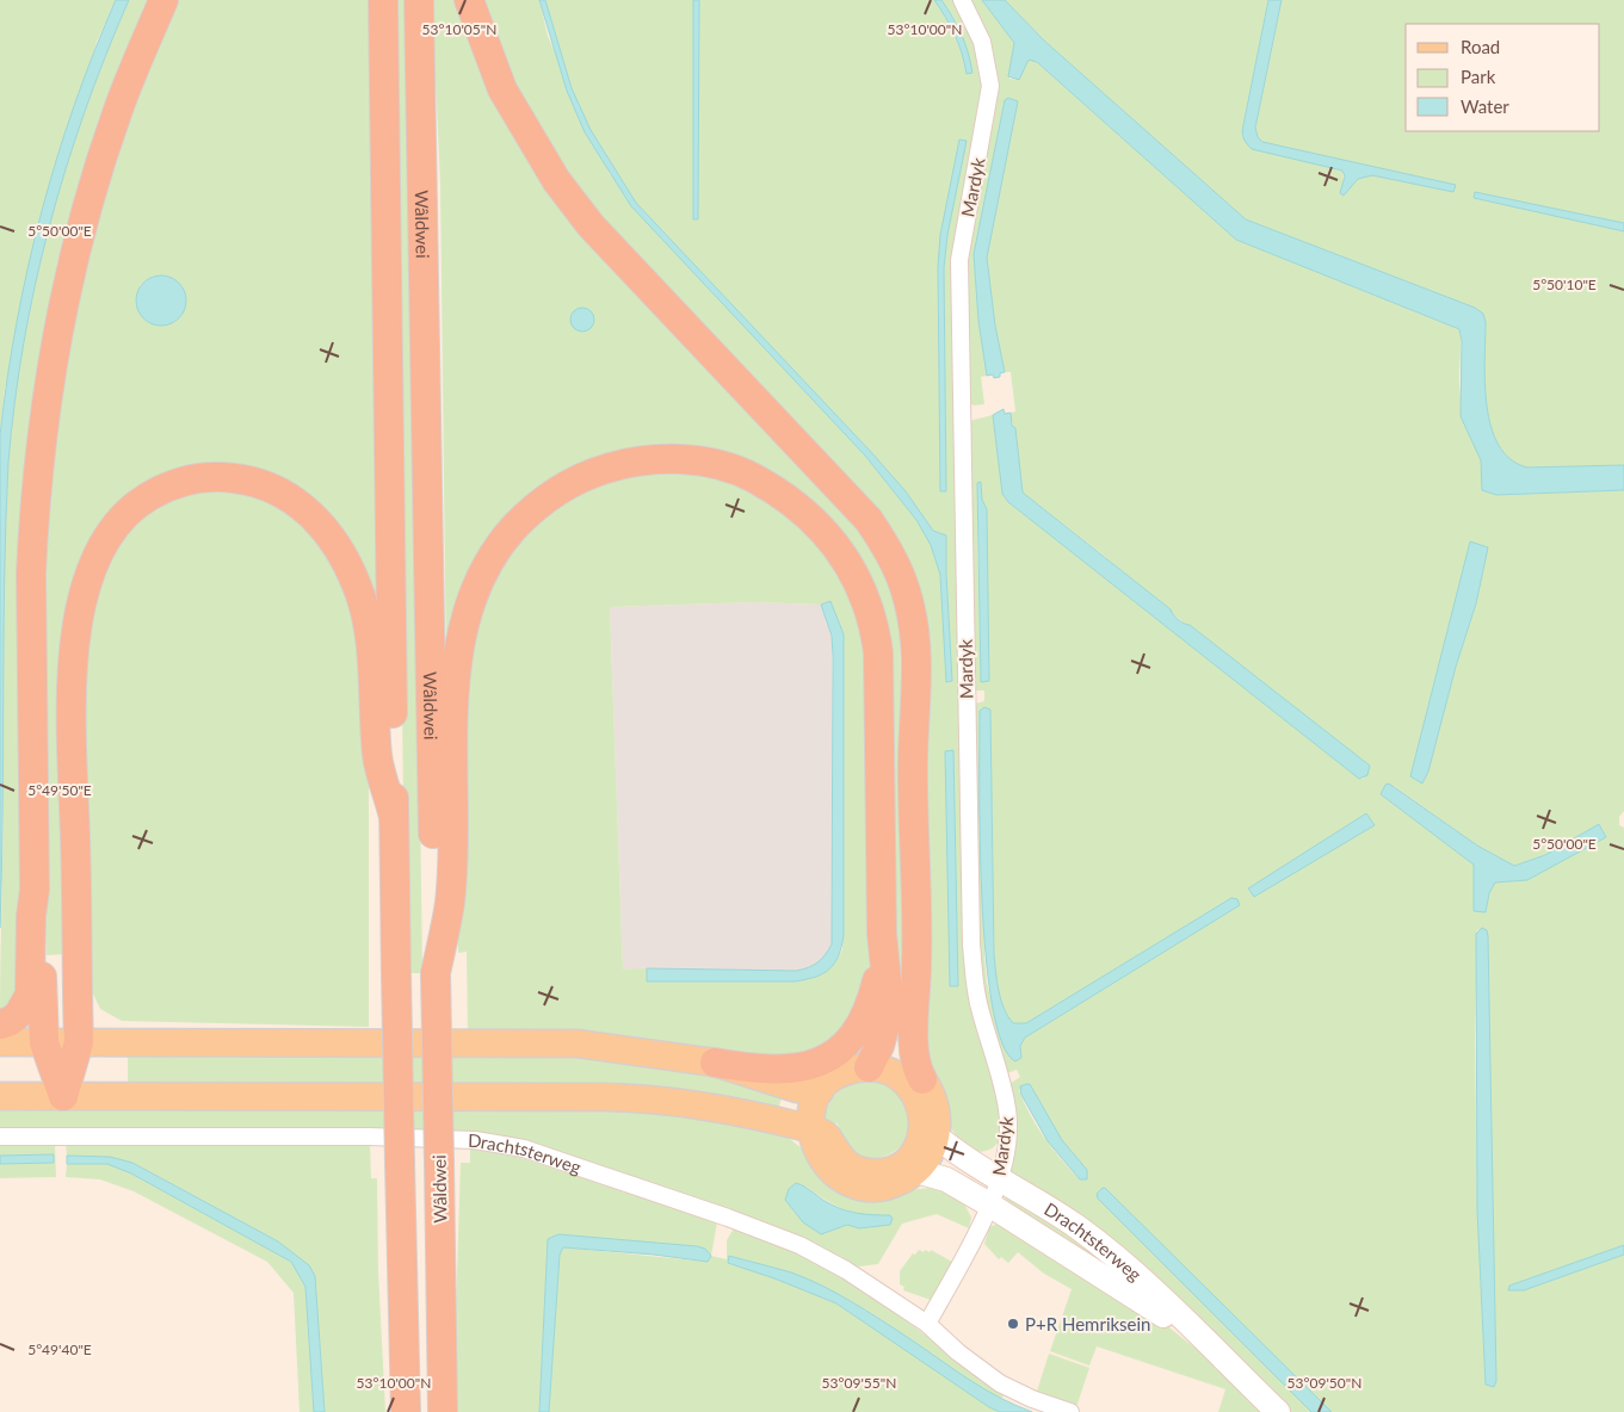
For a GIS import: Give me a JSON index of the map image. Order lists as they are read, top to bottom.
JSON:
{
  "streets": {
    "highway": ["Wâldwei"],
    "main road": ["Drachtsterweg"],
    "street": ["Mardyk"]
  },
  "crossings": [
    ["Mardyk", "Drachtsterweg"]
  ],
  "places": ["P+R Hemriksein"],
  "legend": ["Road", "Park", "Water"],
  "coordinates": [
    "53°10'00\"N",
    "53°10'05\"N",
    "5°50'00\"E",
    "5°50'10\"E",
    "5°49'50\"E",
    "5°49'40\"E",
    "53°09'55\"N",
    "53°09'50\"N"
  ]
}
